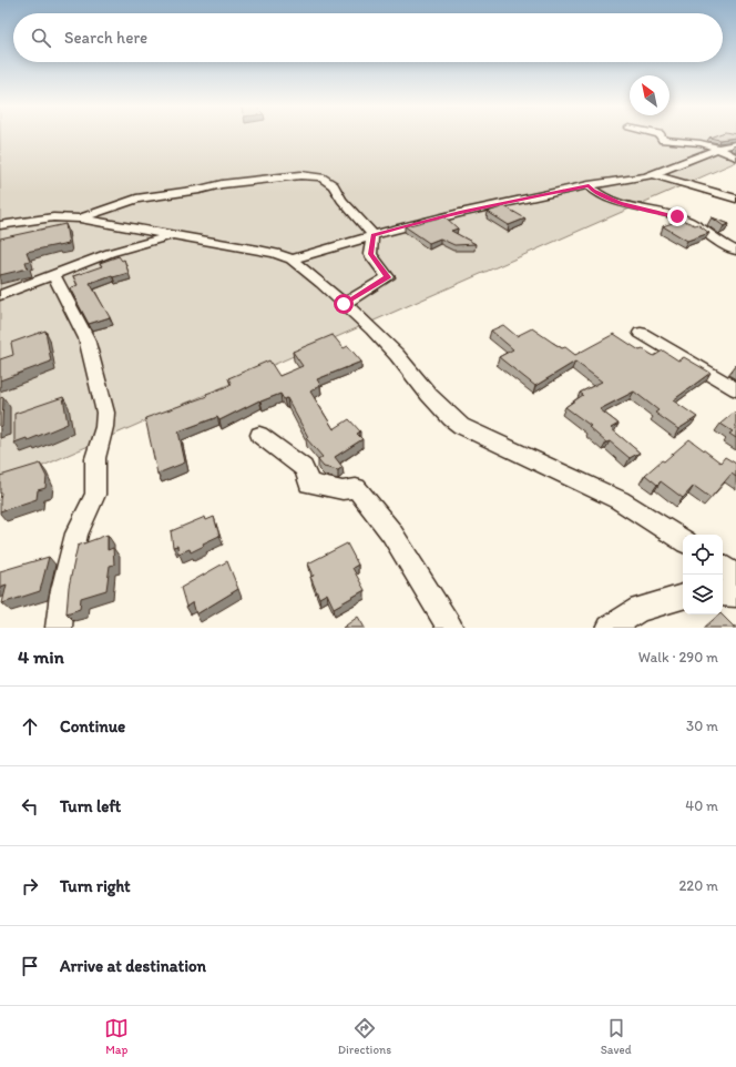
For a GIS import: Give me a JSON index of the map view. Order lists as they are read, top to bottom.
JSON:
{
  "north": "top left",
  "page": {
    "search": "Search here",
    "heading": ["4 min", "Walk · 290 m"],
    "list": [
      ["Continue", "30 m"],
      ["Turn left", "40 m"],
      ["Turn right", "220 m"],
      "Arrive at destination"
    ],
    "nav": ["Map", "Directions", "Saved"]
  }
}
